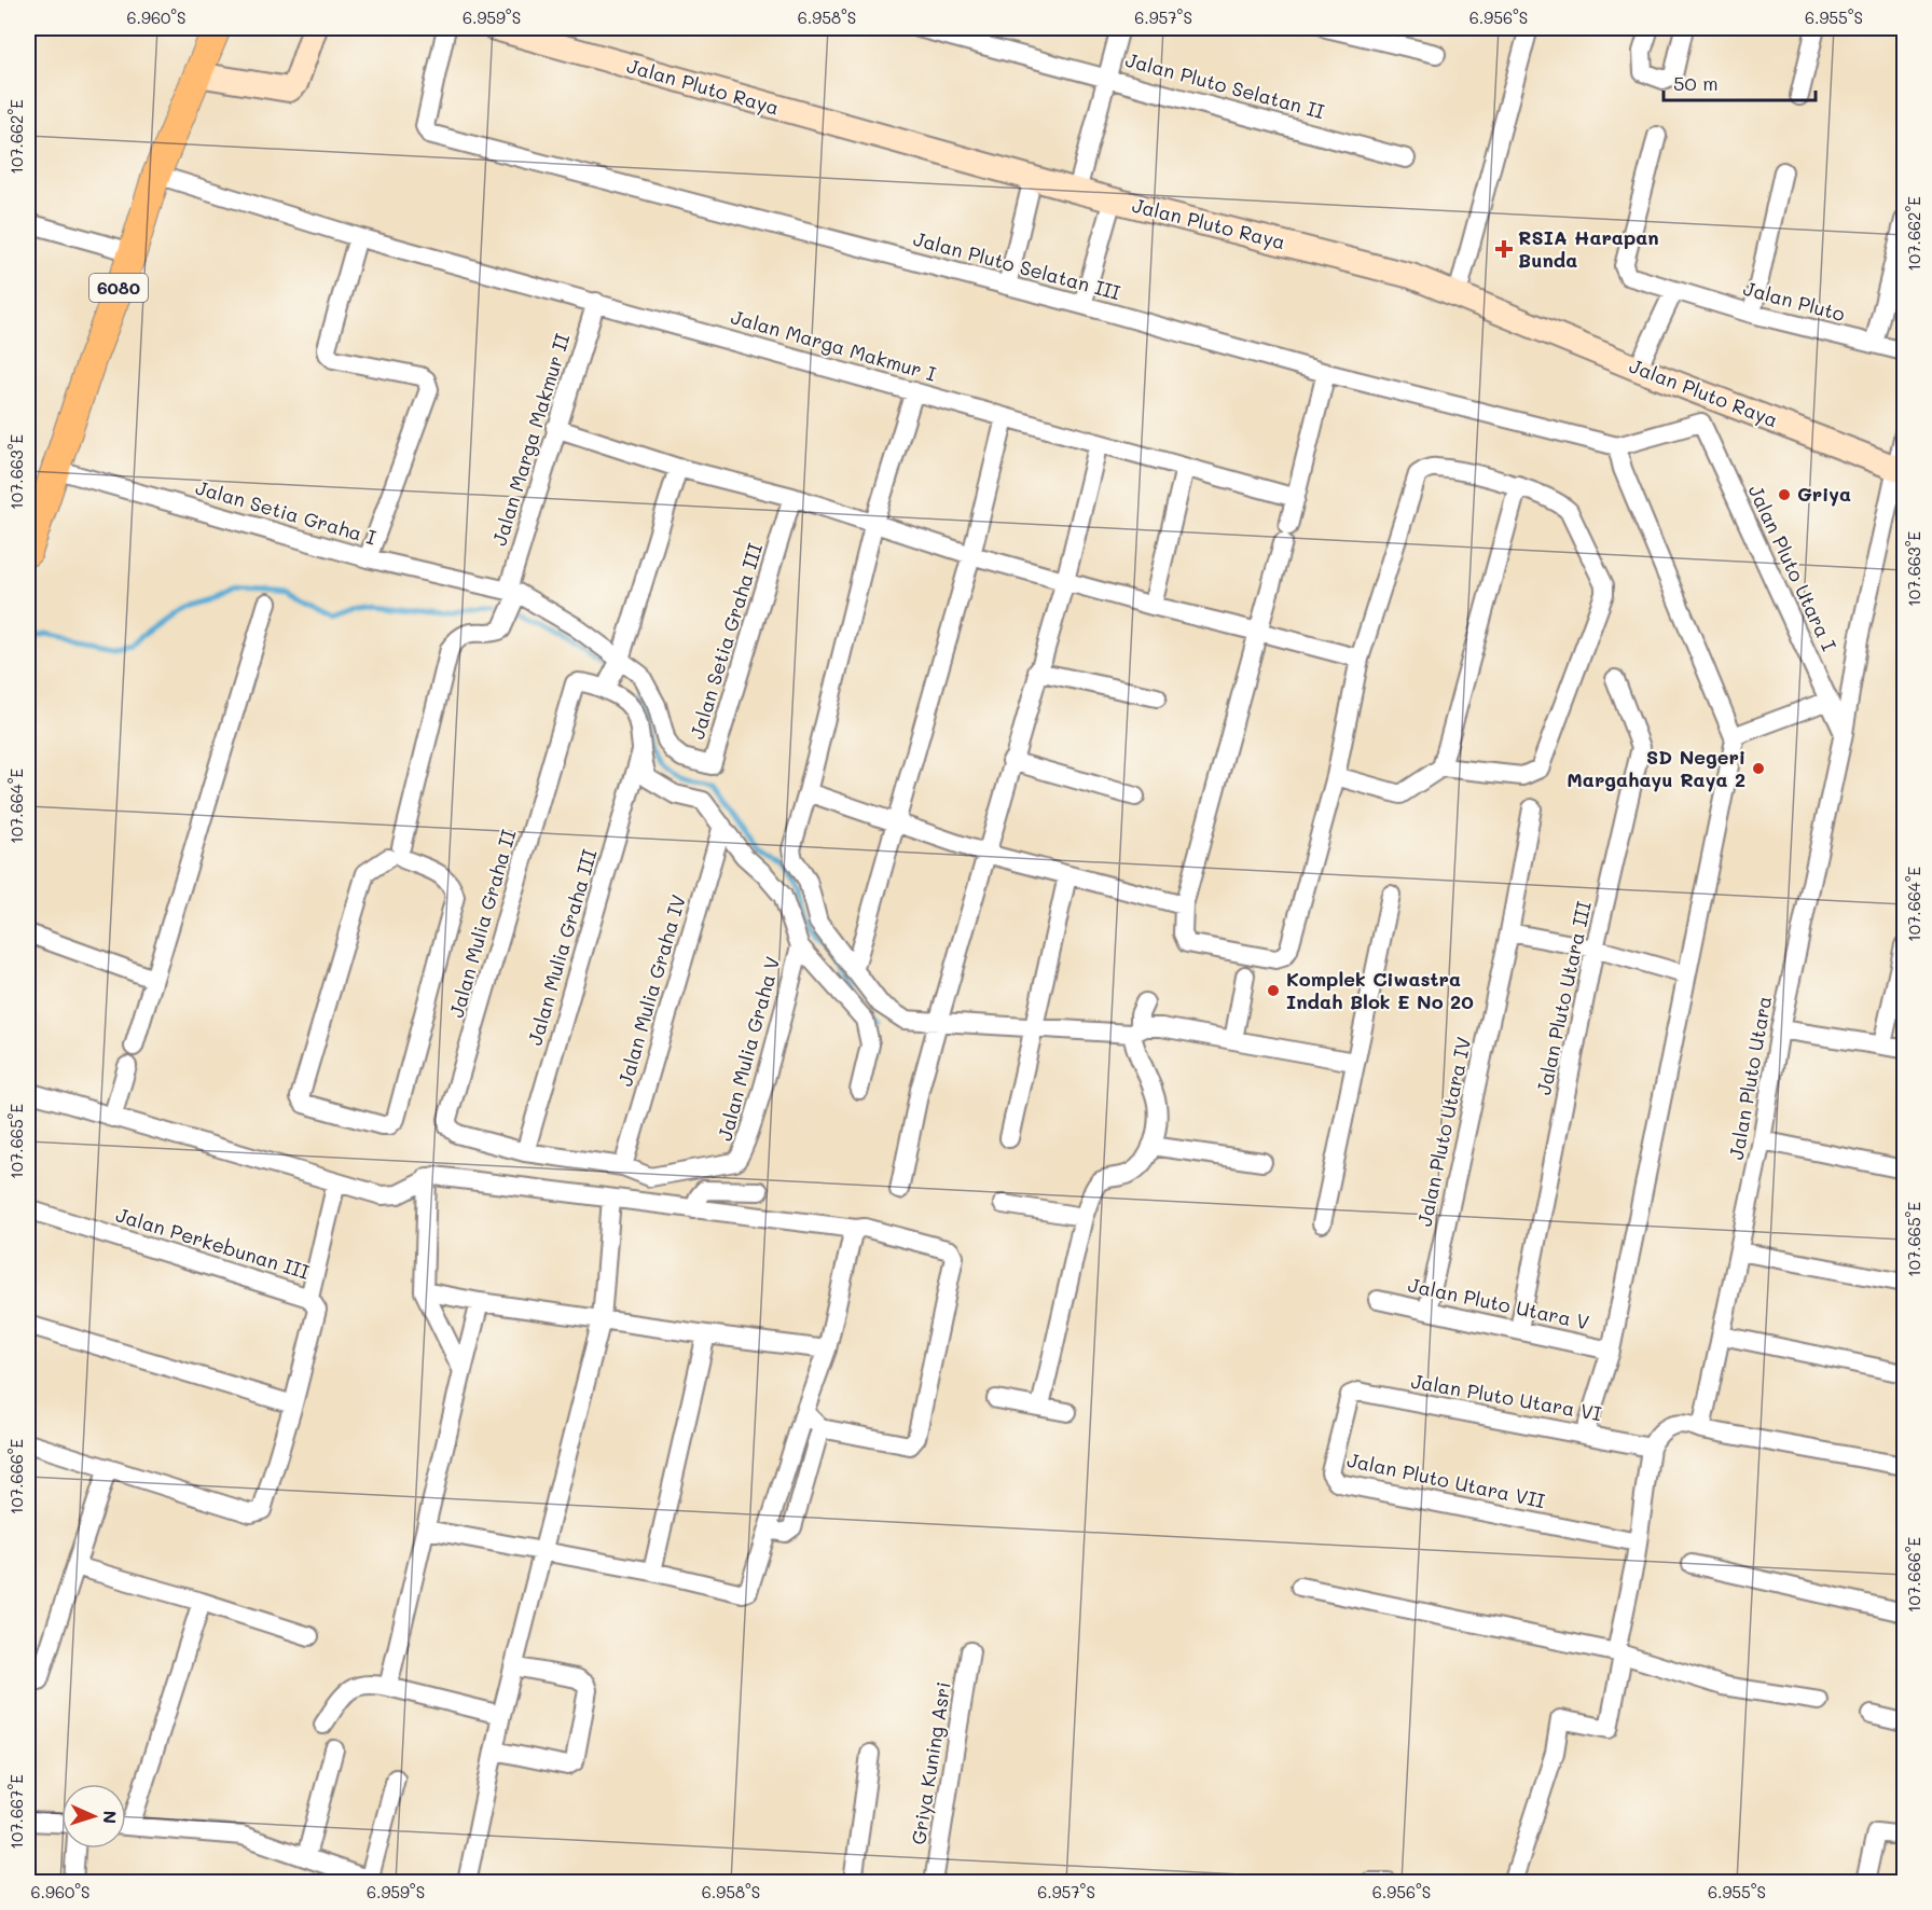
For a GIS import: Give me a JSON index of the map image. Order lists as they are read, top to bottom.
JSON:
{
  "streets": {
    "main road": ["6080"],
    "street": [
      "Jalan Pluto Selatan II",
      "Jalan Pluto Raya",
      "Jalan Pluto Selatan III",
      "Jalan Pluto",
      "Jalan Marga Makmur I",
      "Jalan Marga Makmur II",
      "Jalan Setia Graha I",
      "Jalan Pluto Utara I",
      "Jalan Setia Graha III",
      "Jalan Mulia Graha II",
      "Jalan Mulia Graha III",
      "Jalan Mulia Graha IV",
      "Jalan Pluto Utara III",
      "Jalan Mulia Graha V",
      "Jalan Pluto Utara",
      "Jalan Pluto Utara IV",
      "Jalan Perkebunan III",
      "Jalan Pluto Utara V",
      "Jalan Pluto Utara VI",
      "Jalan Pluto Utara VII",
      "Griya Kuning Asri"
    ]
  },
  "crossings": [
    ["Jalan Pluto Raya", "Jalan Pluto Utara"],
    ["Jalan Pluto Selatan III", "Jalan Pluto Utara I"],
    ["6080", "Jalan Marga Makmur I"],
    ["6080", "Jalan Setia Graha I"],
    ["Jalan Marga Makmur I", "Jalan Marga Makmur II"],
    ["Jalan Marga Makmur II", "Jalan Setia Graha I"],
    ["Jalan Setia Graha I", "Jalan Setia Graha III"],
    ["Jalan Pluto Utara I", "Jalan Pluto Utara"],
    ["Jalan Mulia Graha II", "Jalan Mulia Graha III"],
    ["Jalan Mulia Graha IV", "Jalan Mulia Graha V"],
    ["Jalan Pluto Utara III", "Jalan Pluto Utara V"],
    ["Jalan Pluto Utara IV", "Jalan Pluto Utara V"],
    ["Jalan Pluto Utara VI", "Jalan Pluto Utara VII"]
  ],
  "places": {
    "health": ["RSIA Harapan Bunda"],
    "other": ["Griya", "SD Negeri Margahayu Raya 2", "Komplek Ciwastra Indah Blok E No 20"]
  },
  "scale_bar": "50 m",
  "north": "right",
  "coordinates": [
    "6.960°S",
    "6.959°S",
    "6.958°S",
    "6.957°S",
    "6.956°S",
    "6.955°S",
    "107.662°E",
    "107.663°E",
    "107.664°E",
    "107.665°E",
    "107.666°E",
    "107.667°E"
  ]
}
